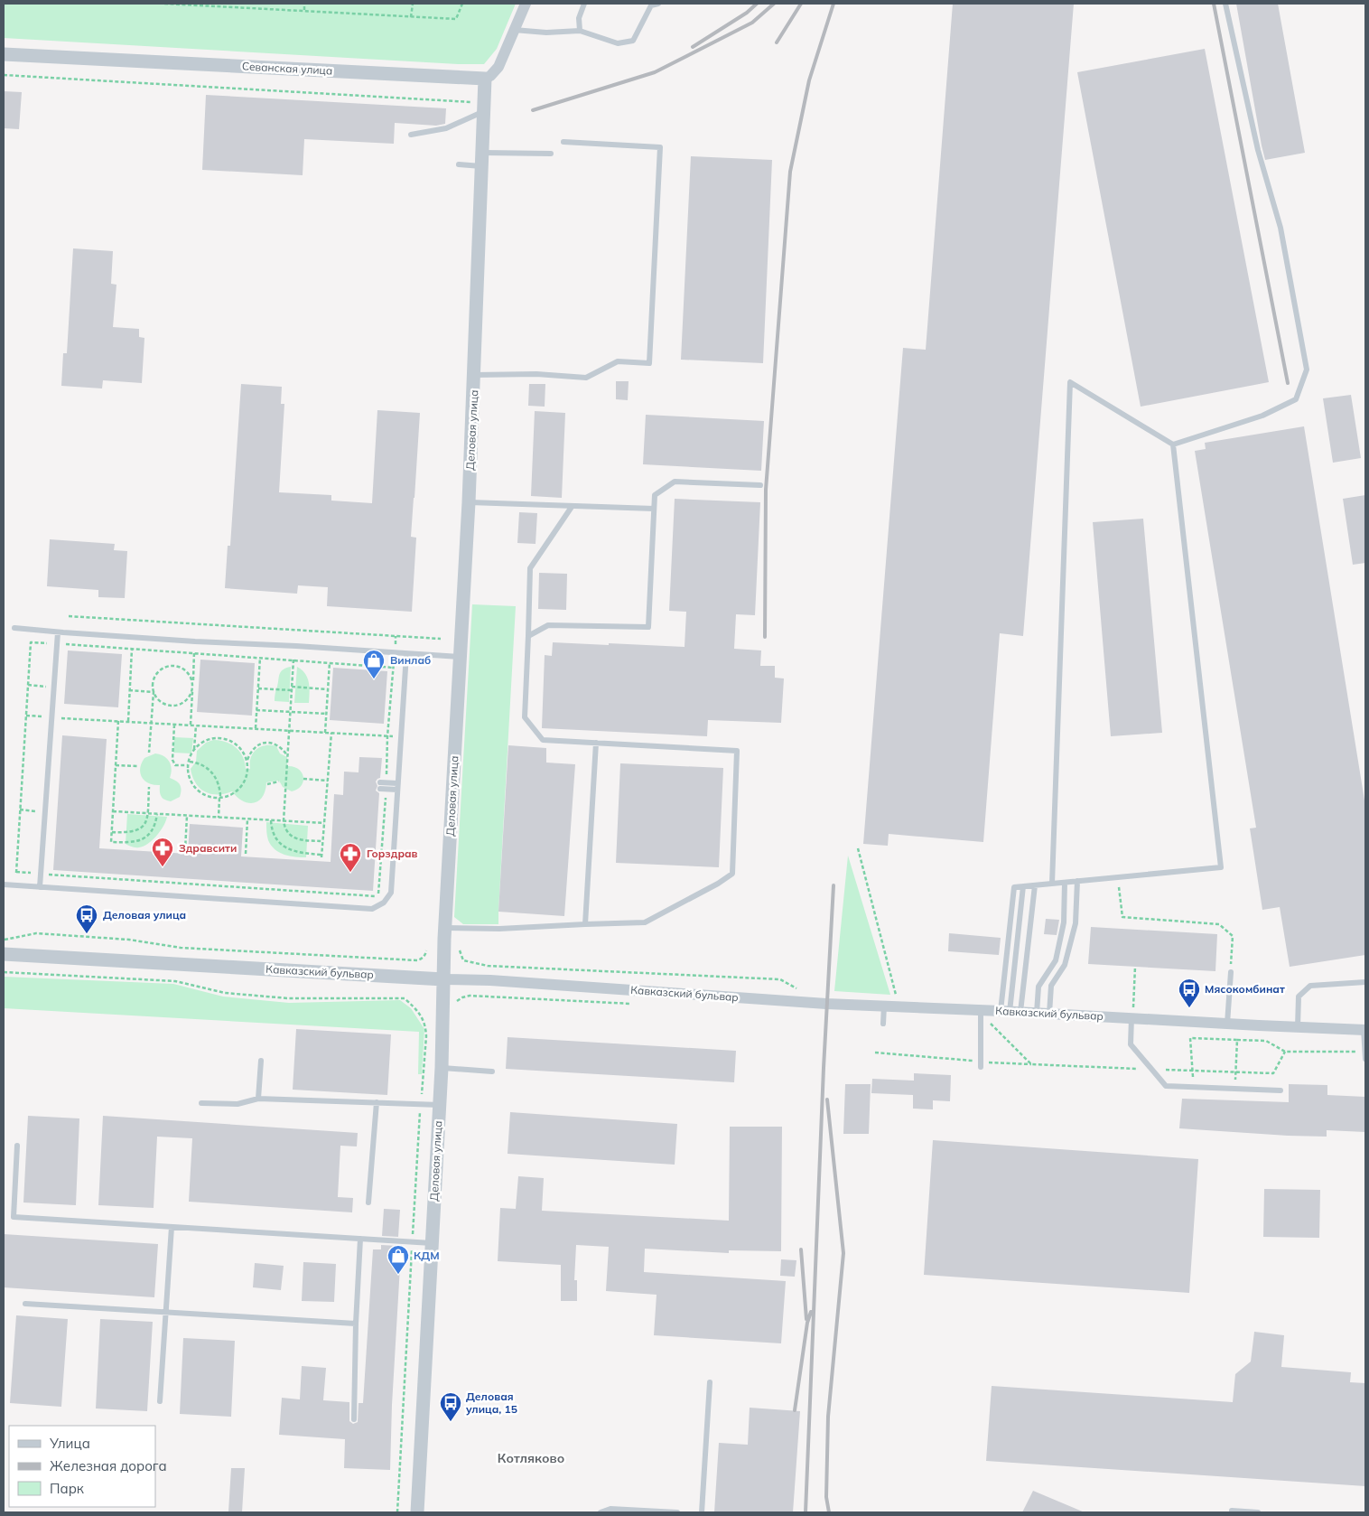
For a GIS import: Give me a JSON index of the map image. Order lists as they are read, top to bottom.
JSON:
{
  "streets": {
    "street": ["Севанская улица", "Деловая улица", "Кавказский бульвар"]
  },
  "crossings": [
    ["Севанская улица", "Деловая улица"],
    ["Деловая улица", "Кавказский бульвар"]
  ],
  "districts": ["Котляково"],
  "places": {
    "shop": ["Винлаб", "КДМ"],
    "pharmacy": ["Здравсити", "Горздрав"],
    "bus stop": ["Деловая улица", "Мясокомбинат", "Деловая улица, 15"]
  },
  "legend": ["Улица", "Железная дорога", "Парк"]
}
